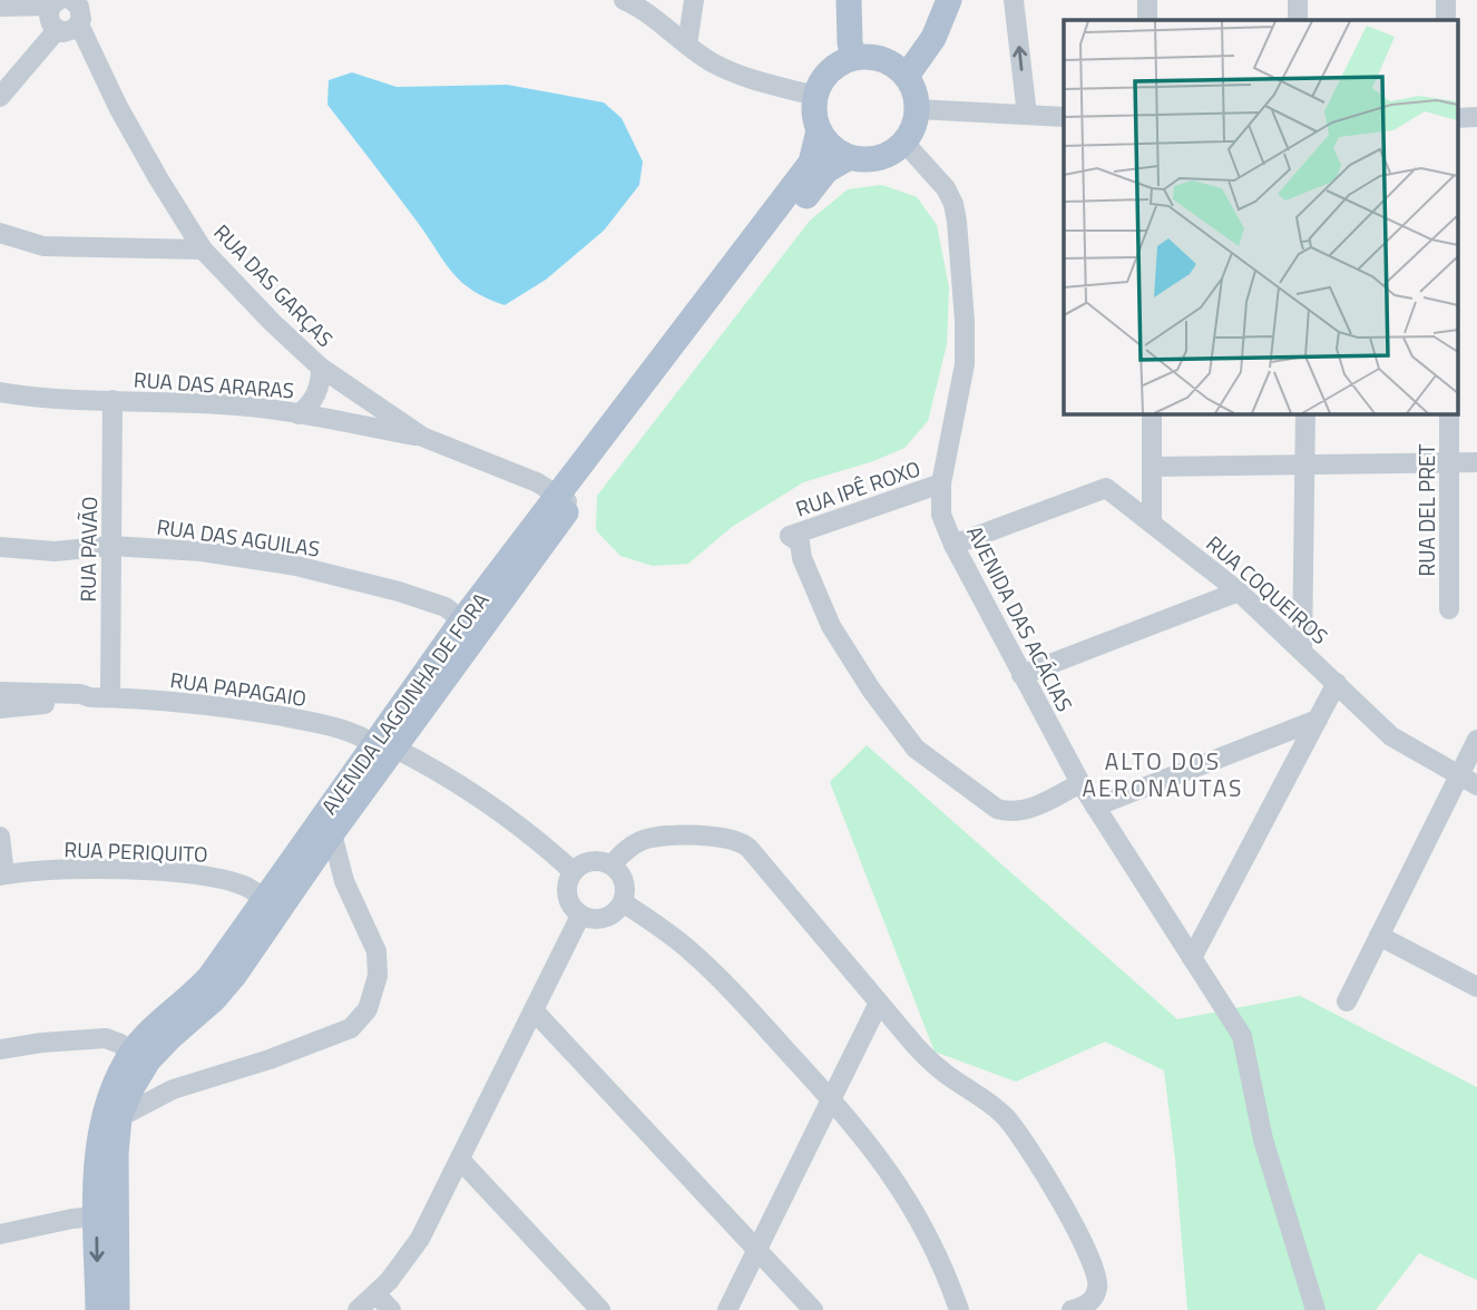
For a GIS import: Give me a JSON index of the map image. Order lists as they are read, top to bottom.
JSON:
{
  "streets": {
    "main road": ["AVENIDA LAGOINHA DE FORA"],
    "street": [
      "RUA DAS GARÇAS",
      "RUA DAS ARARAS",
      "RUA IPÊ ROXO",
      "RUA DEL PRET",
      "RUA DAS AGUILAS",
      "RUA PAVÃO",
      "RUA COQUEIROS",
      "AVENIDA DAS ACÁCIAS",
      "RUA PAPAGAIO",
      "RUA PERIQUITO"
    ]
  },
  "crossings": [
    ["RUA DAS GARÇAS", "RUA DAS ARARAS"],
    ["RUA DAS GARÇAS", "AVENIDA LAGOINHA DE FORA"],
    ["RUA DAS ARARAS", "RUA PAVÃO"],
    ["RUA IPÊ ROXO", "AVENIDA DAS ACÁCIAS"],
    ["RUA DAS AGUILAS", "RUA PAVÃO"],
    ["RUA DAS AGUILAS", "AVENIDA LAGOINHA DE FORA"],
    ["RUA PAVÃO", "RUA PAPAGAIO"],
    ["RUA COQUEIROS", "AVENIDA DAS ACÁCIAS"],
    ["AVENIDA DAS ACÁCIAS", "AVENIDA LAGOINHA DE FORA"],
    ["RUA PAPAGAIO", "AVENIDA LAGOINHA DE FORA"],
    ["AVENIDA LAGOINHA DE FORA", "RUA PERIQUITO"]
  ],
  "districts": ["ALTO DOS AERONAUTAS"]
}
